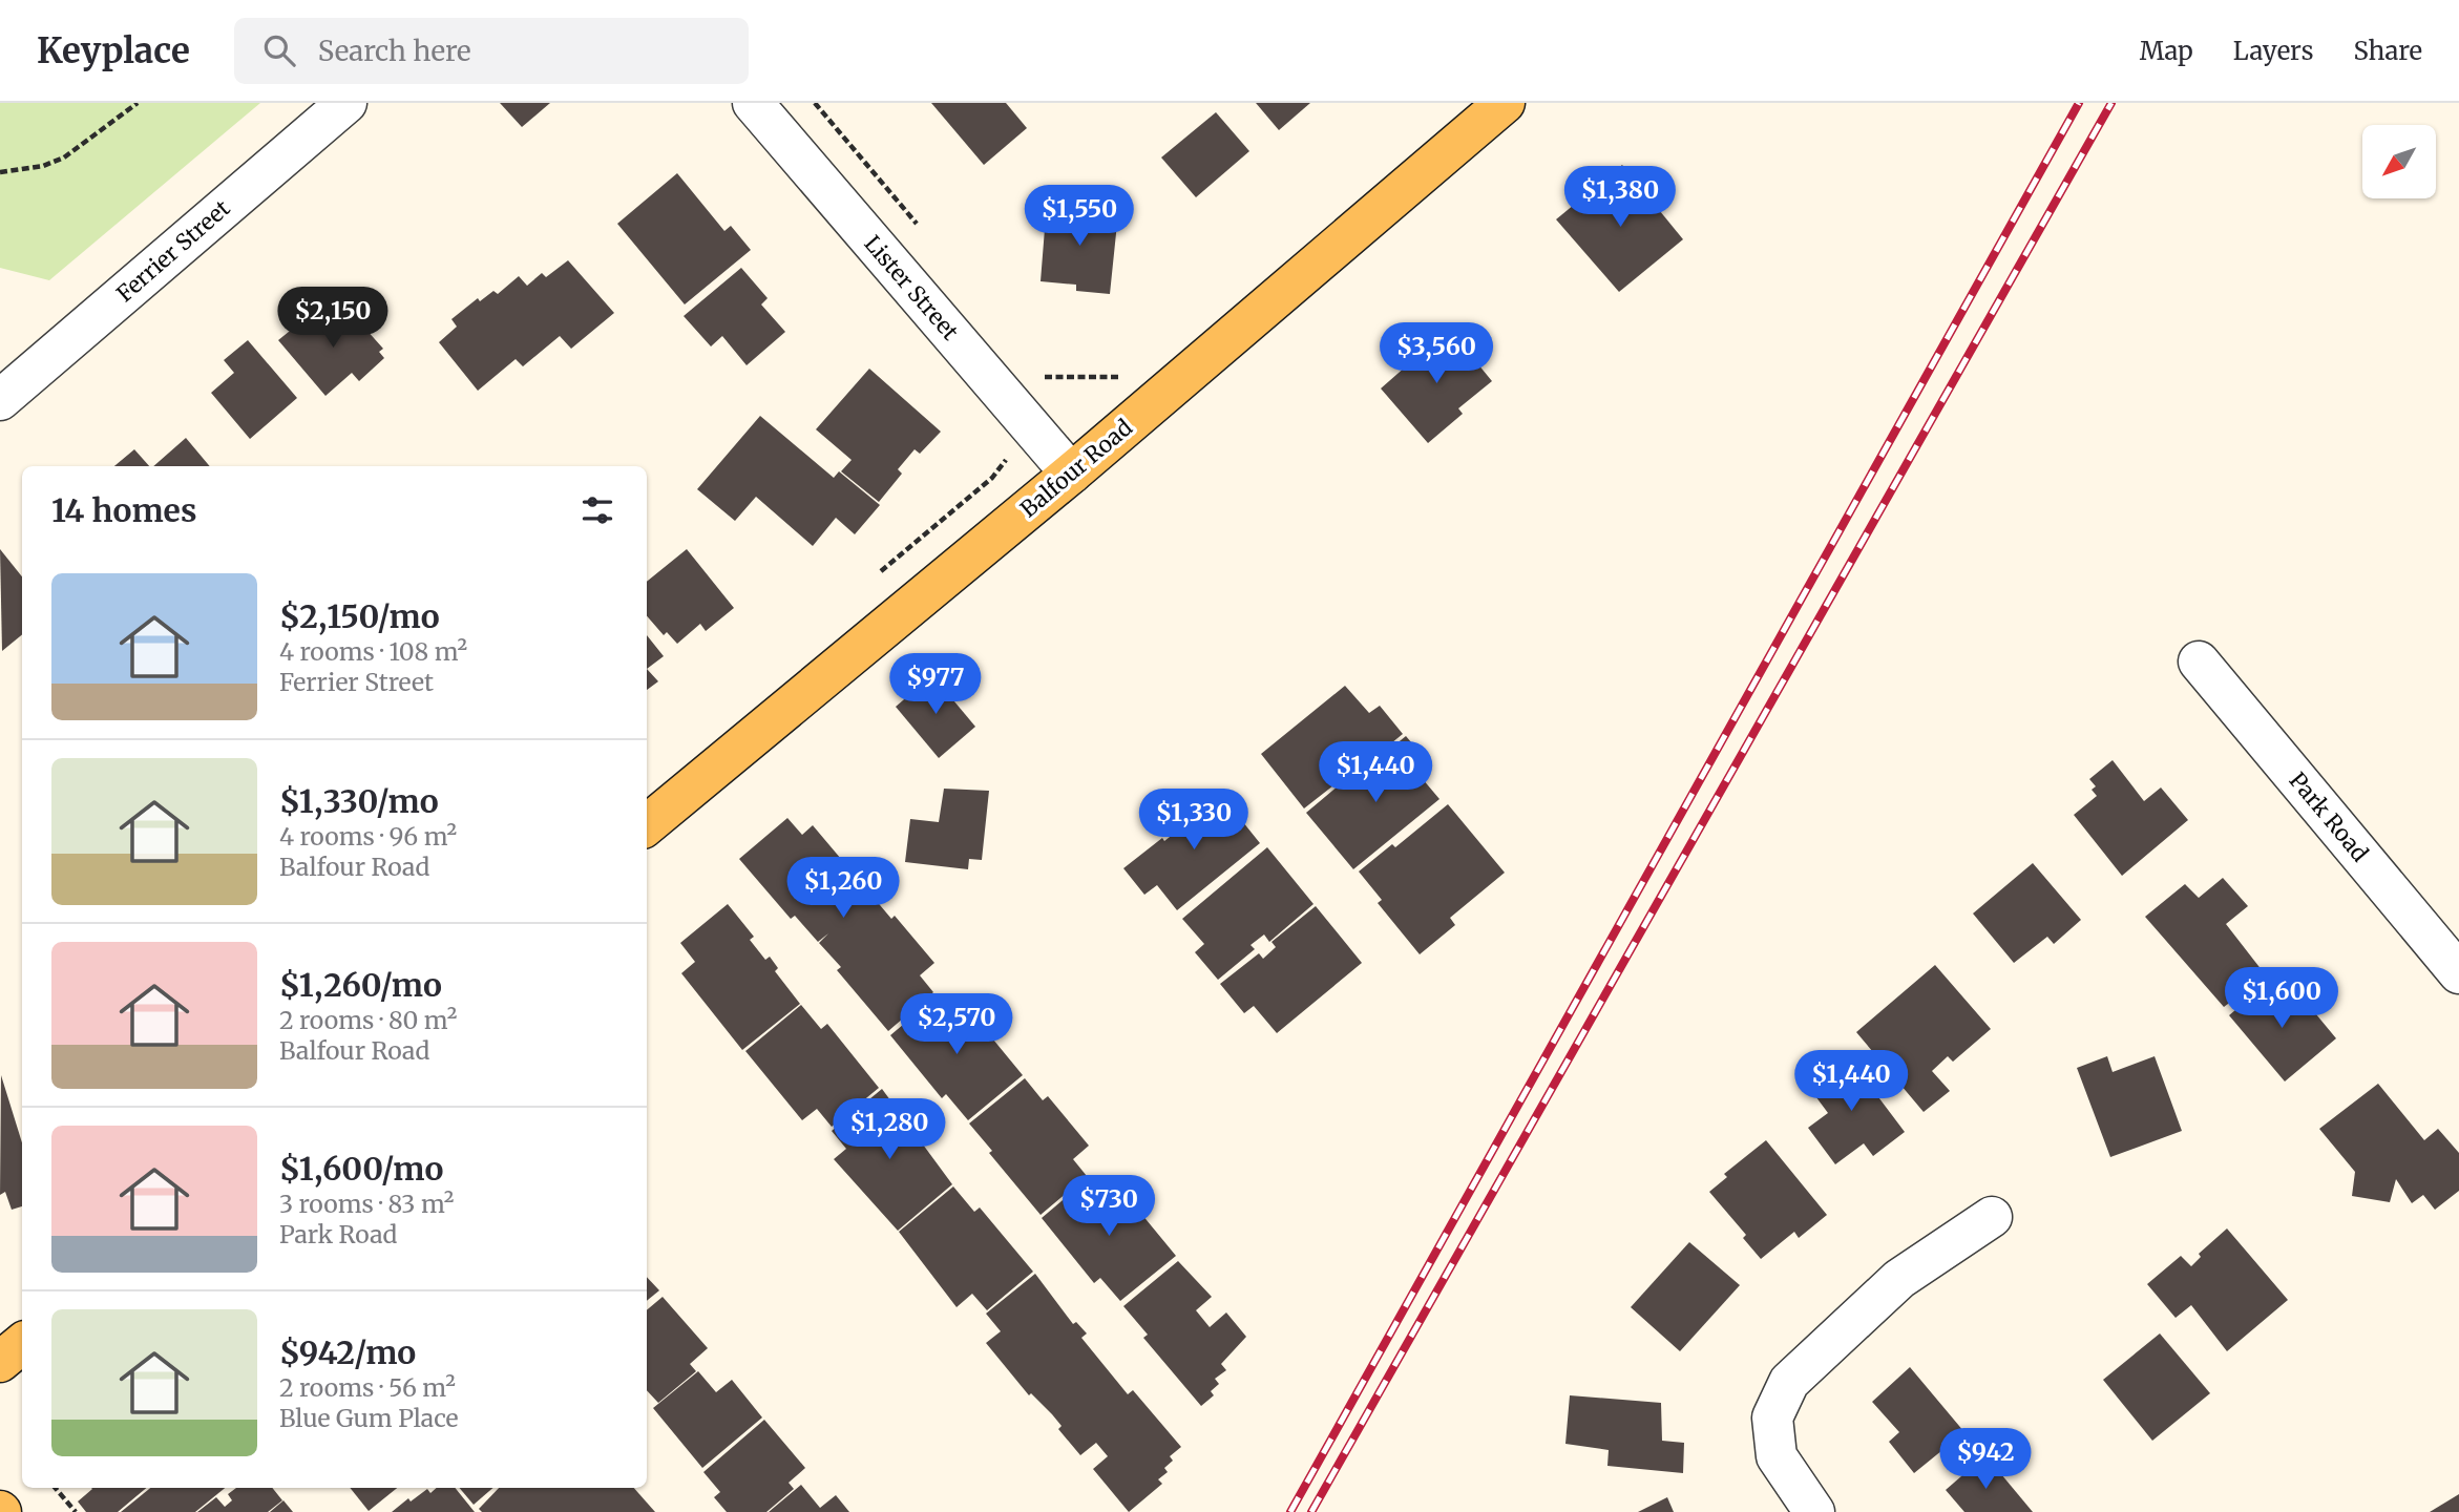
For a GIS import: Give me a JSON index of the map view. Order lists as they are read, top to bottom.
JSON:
{
  "streets": {
    "main road": ["Balfour Road"],
    "street": ["Ferrier Street", "Lister Street", "Park Road"]
  },
  "crossings": [
    ["Lister Street", "Balfour Road"]
  ],
  "north": "bottom left",
  "page": {
    "header": "Keyplace",
    "search": "Search here",
    "nav": ["Map", "Layers", "Share"],
    "price": [
      "$1,380",
      "$1,550",
      "$2,150",
      "$3,560",
      "$977",
      "$1,440",
      "$1,330",
      "$1,260",
      "$1,600",
      "$2,570",
      "$1,440",
      "$1,280",
      "$730",
      "$942"
    ],
    "heading": "14 homes",
    "list": [
      {
        "name": "$2,150/mo",
        "note": "4 rooms · 108 m² · Ferrier Street"
      },
      {
        "name": "$1,330/mo",
        "note": "4 rooms · 96 m² · Balfour Road"
      },
      {
        "name": "$1,260/mo",
        "note": "2 rooms · 80 m² · Balfour Road"
      },
      {
        "name": "$1,600/mo",
        "note": "3 rooms · 83 m² · Park Road"
      },
      {
        "name": "$942/mo",
        "note": "2 rooms · 56 m² · Blue Gum Place"
      }
    ]
  }
}
